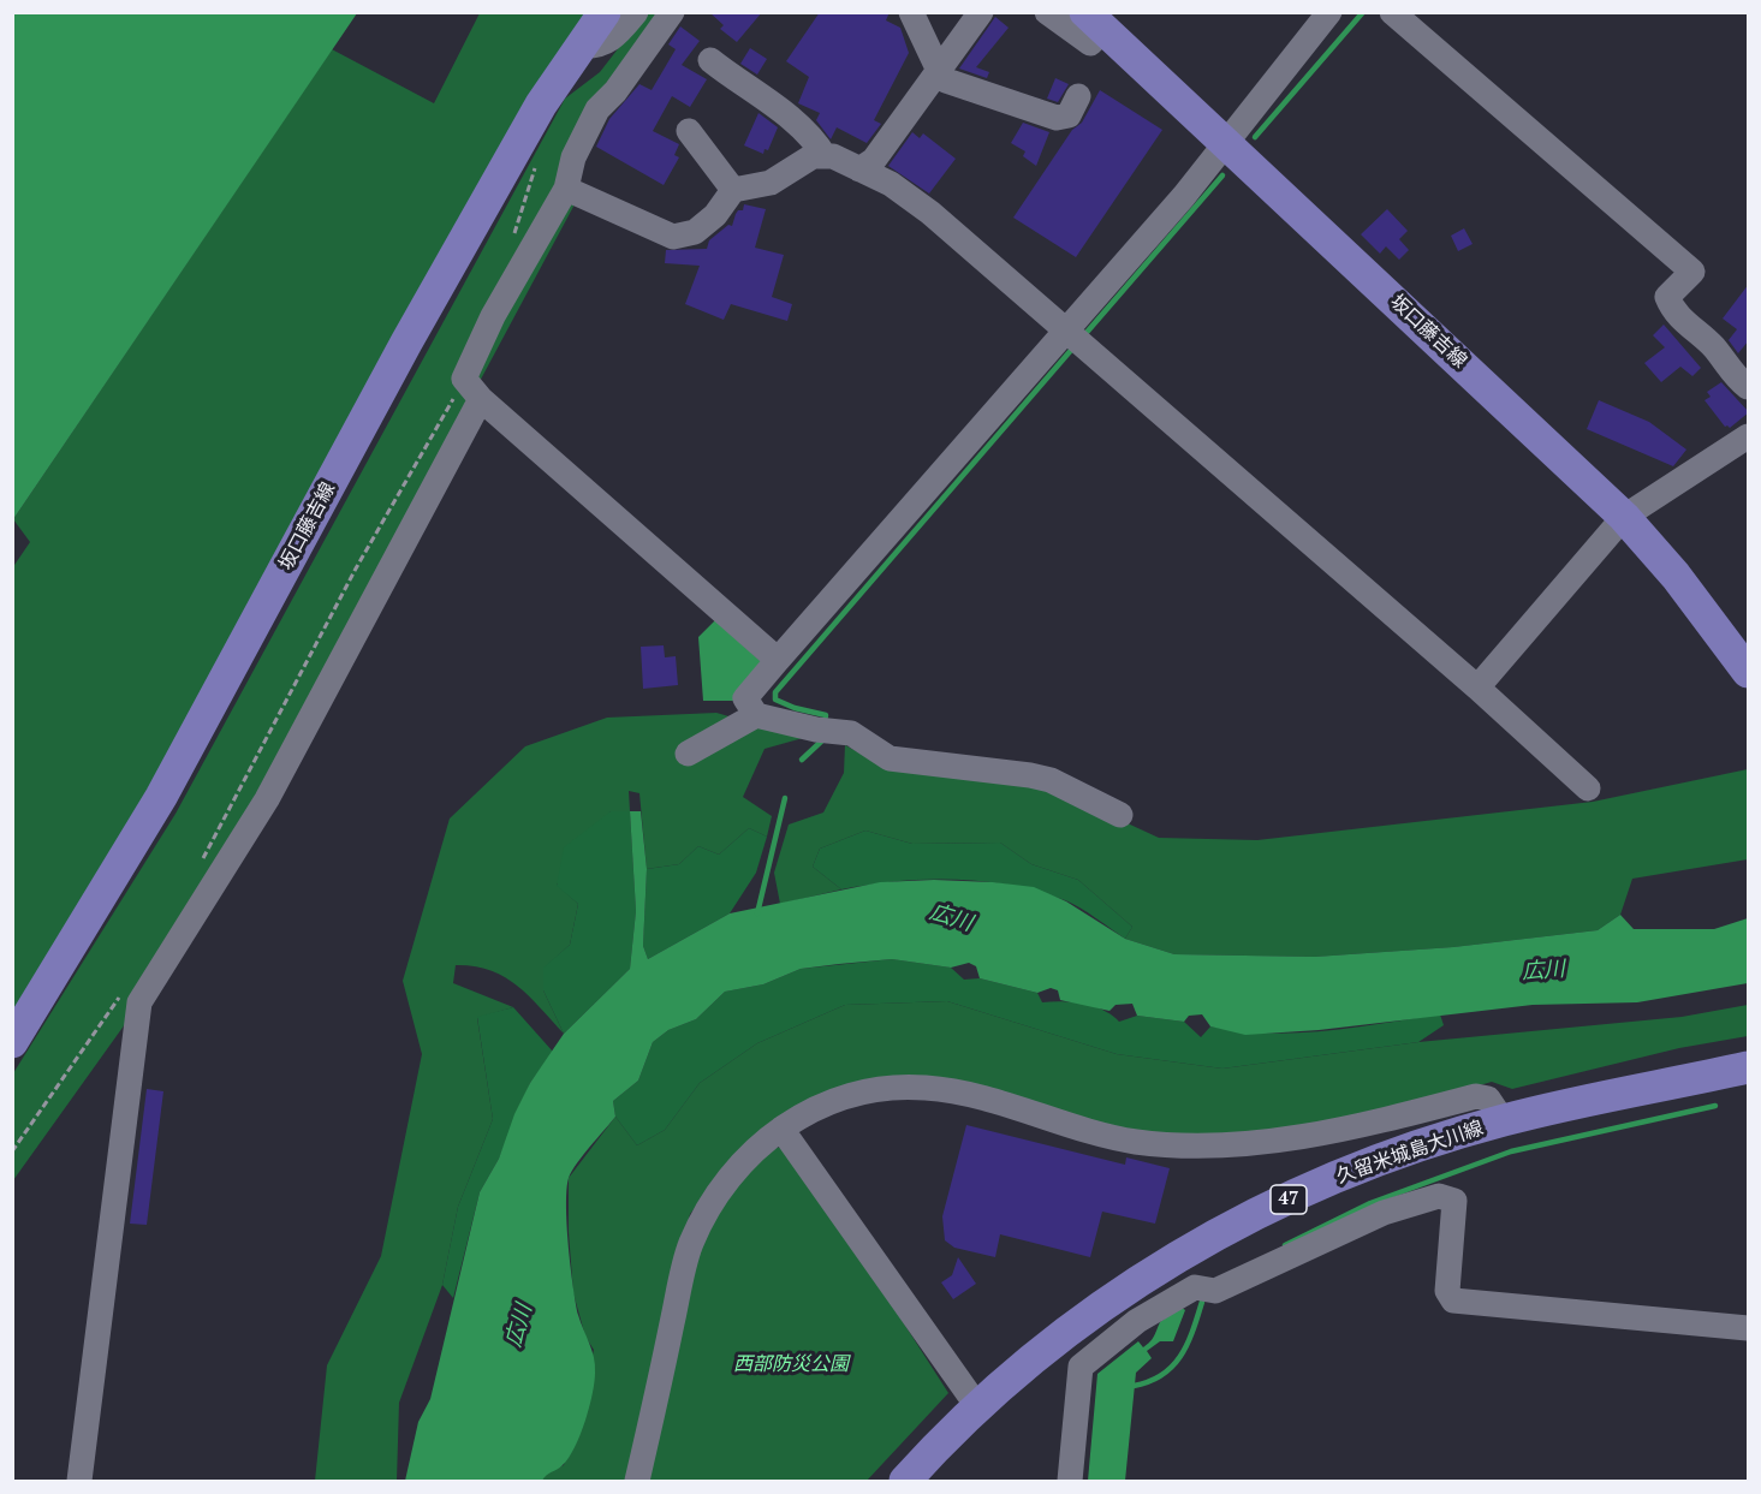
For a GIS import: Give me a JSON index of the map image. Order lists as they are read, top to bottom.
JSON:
{
  "streets": {
    "main road": ["坂口藤吉線", "久留米城島大川線", "47"]
  },
  "water": ["広川"],
  "parks": ["西部防災公園"]
}
